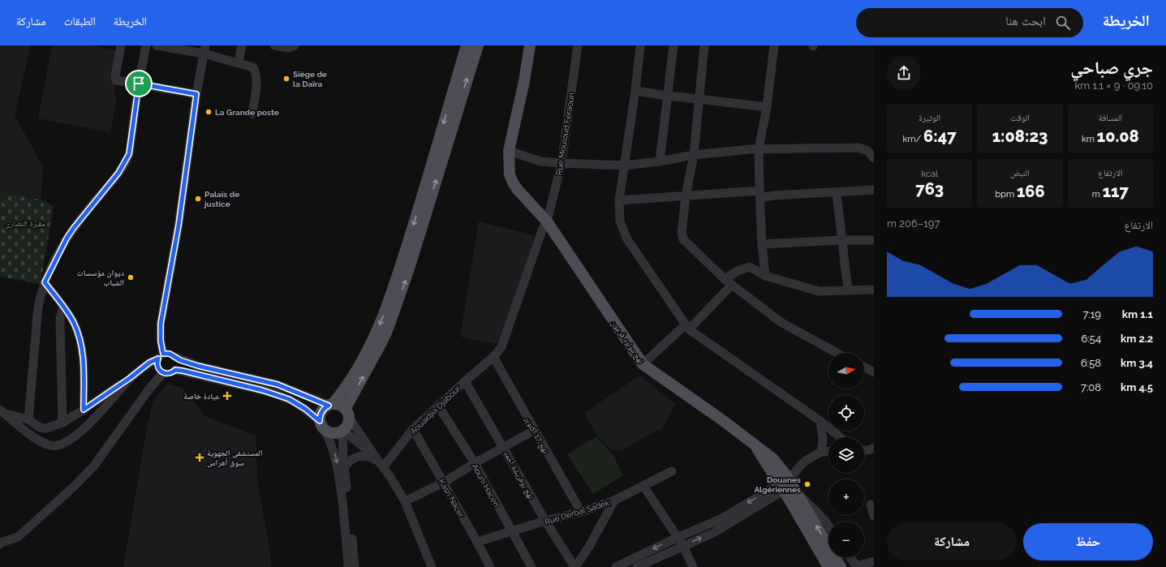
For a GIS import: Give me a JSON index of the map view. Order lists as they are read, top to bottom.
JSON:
{
  "streets": {
    "main road": ["نهج مولود فرعون"],
    "street": [
      "Rue Mouloud Feraoun",
      "Aouaidjia Djabour",
      "نهج 17 أكتوبر",
      "نهج بوفريشة أحمد",
      "Aouni Hacen",
      "Kasri Nacer",
      "Rue Derbal Sadek"
    ]
  },
  "crossings": [
    ["Rue Mouloud Feraoun", "نهج مولود فرعون"],
    ["Rue Mouloud Feraoun", "Aouaidjia Djabour"],
    ["Rue Mouloud Feraoun", "نهج 17 أكتوبر"],
    ["Aouaidjia Djabour", "نهج 17 أكتوبر"],
    ["Aouaidjia Djabour", "نهج بوفريشة أحمد"],
    ["Aouaidjia Djabour", "Aouni Hacen"],
    ["Aouaidjia Djabour", "Kasri Nacer"],
    ["نهج 17 أكتوبر", "Rue Derbal Sadek"],
    ["نهج بوفريشة أحمد", "Rue Derbal Sadek"],
    ["Aouni Hacen", "Rue Derbal Sadek"],
    ["Kasri Nacer", "Rue Derbal Sadek"]
  ],
  "parks": ["مقبرة النصارى"],
  "places": {
    "other": [
      "Siège de la Daïra",
      "La Grande poste",
      "Palais de justice",
      "ديوان مؤسسات الشباب",
      "Douanes Algériennes"
    ],
    "health": ["عيادة خاصة", "المستشفى الجهوية سوق أهراس"]
  },
  "north": "right",
  "page": {
    "header": "الخريطة",
    "search": "ابحث هنا",
    "nav": ["الخريطة", "الطبقات", "مشاركة"],
    "heading": ["جري صباحي", "09:10 · 9 × 1.1 km"],
    "stats": [
      ["المسافة", "10.08 km"],
      ["الوقت", "1:08:23"],
      ["الوتيرة", "6:47 /km"],
      ["الارتفاع", "117 m"],
      ["النبض", "166 bpm"],
      ["kcal", "763"]
    ],
    "chart": ["الارتفاع", "197–206 m"],
    "list": [
      {
        "name": "1.1 km",
        "note": "7:19"
      },
      {
        "name": "2.2 km",
        "note": "6:54"
      },
      {
        "name": "3.4 km",
        "note": "6:58"
      },
      {
        "name": "4.5 km",
        "note": "7:08"
      }
    ],
    "map_buttons": ["+", "−"],
    "buttons": ["حفظ", "مشاركة"]
  }
}
